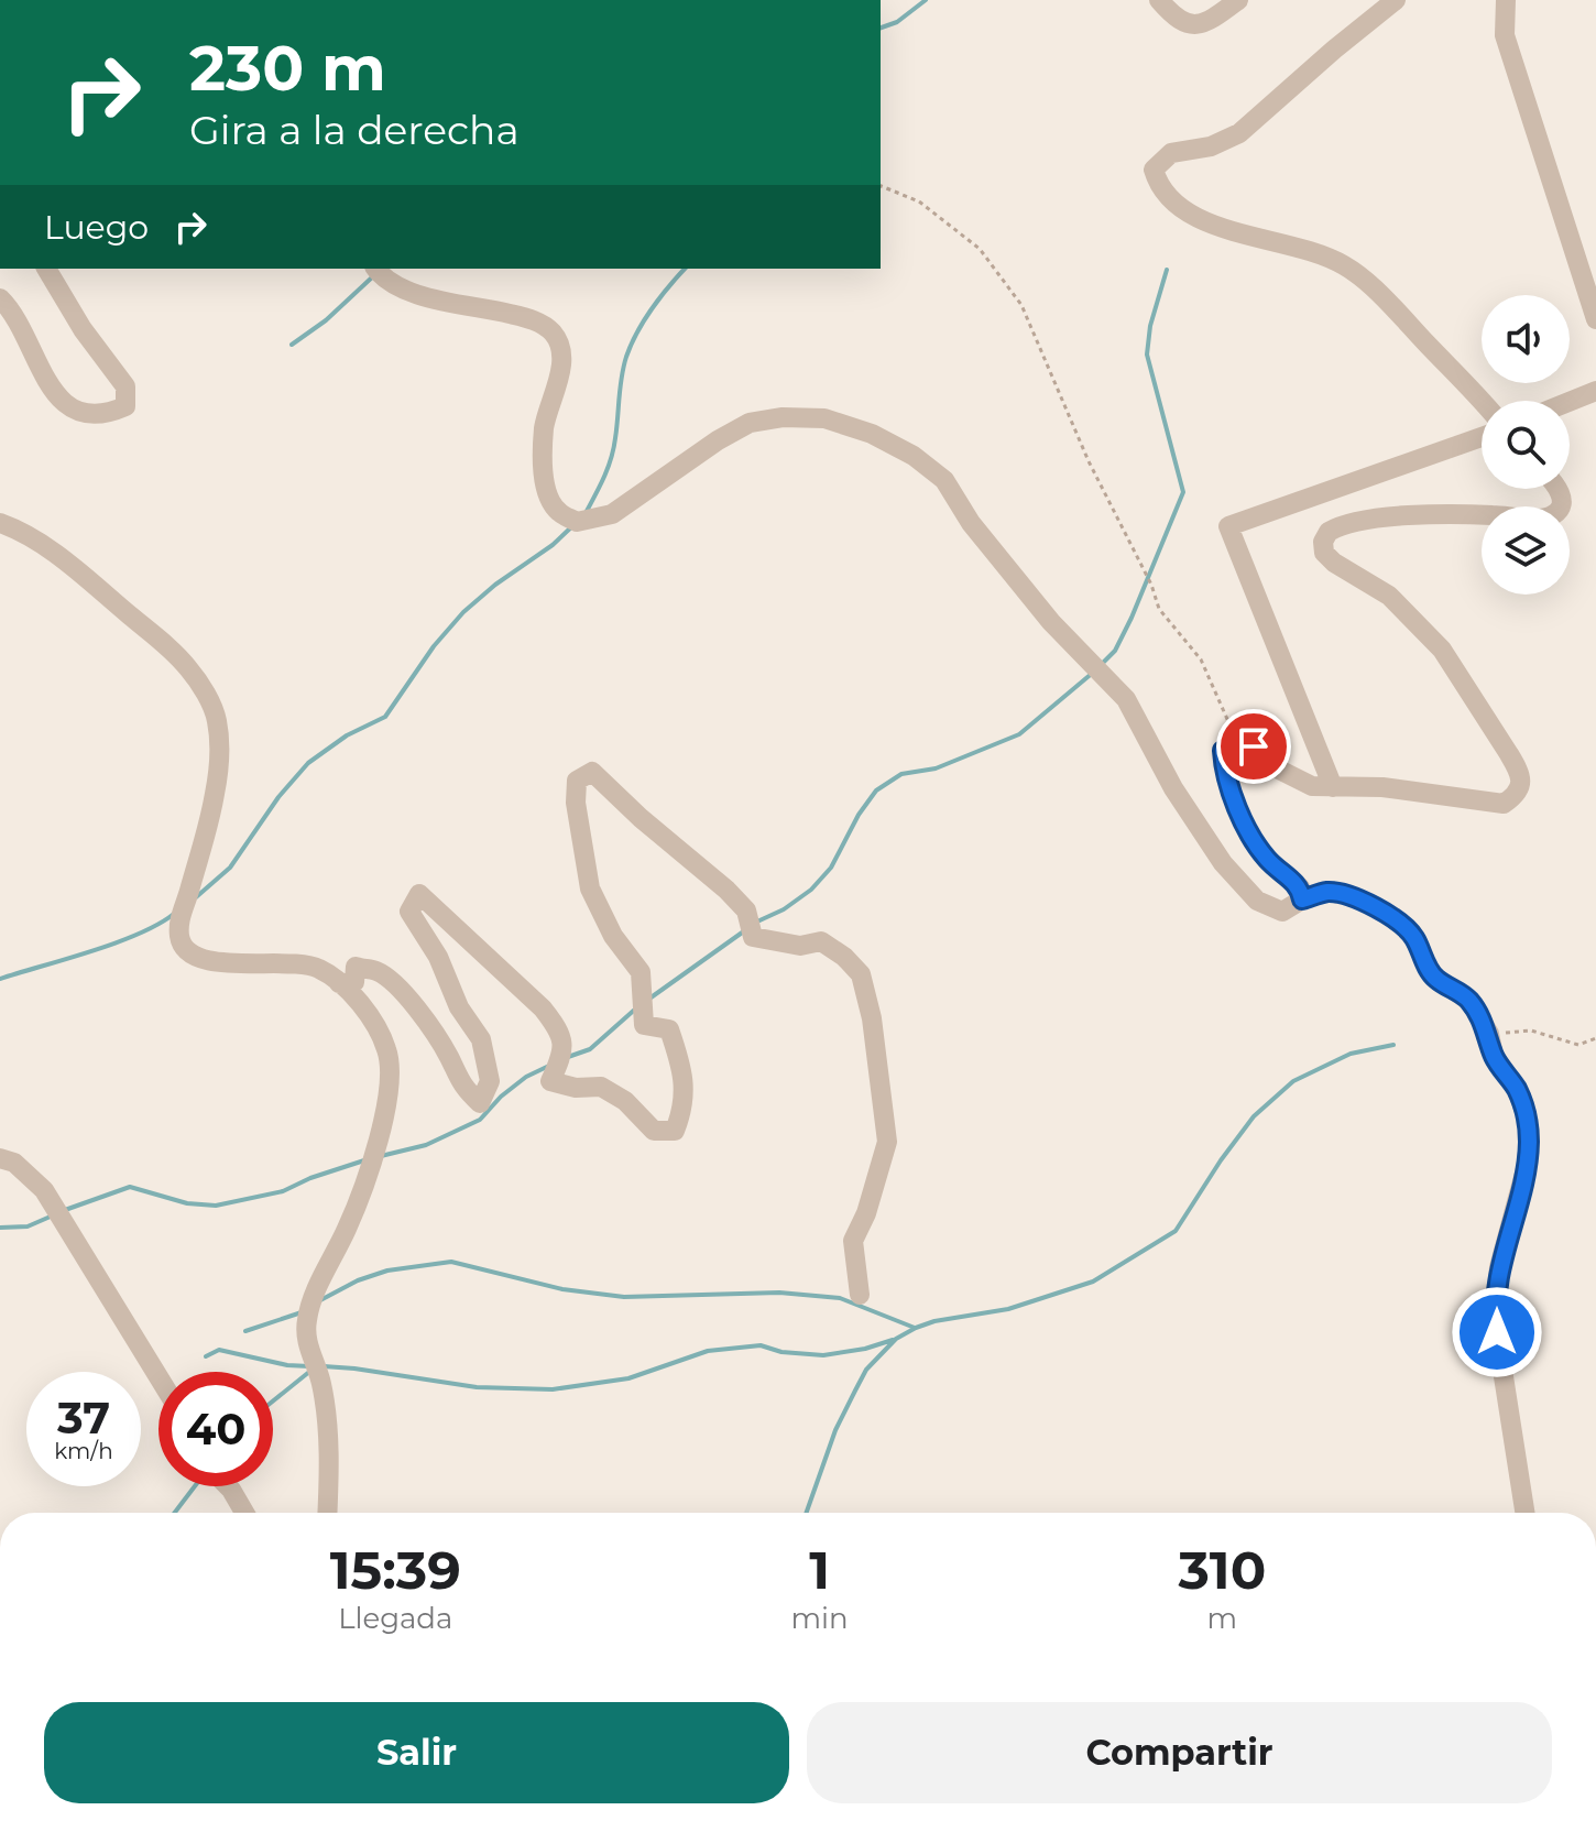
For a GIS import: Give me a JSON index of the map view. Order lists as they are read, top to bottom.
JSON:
{
  "page": {
    "turn": ["230 m", "Gira a la derecha"],
    "then": "Luego",
    "speed": "37 km/h",
    "limit": "40",
    "eta": [
      "15:39",
      "Llegada",
      "1",
      "min",
      "310",
      "m"
    ],
    "buttons": ["Salir", "Compartir"]
  }
}
